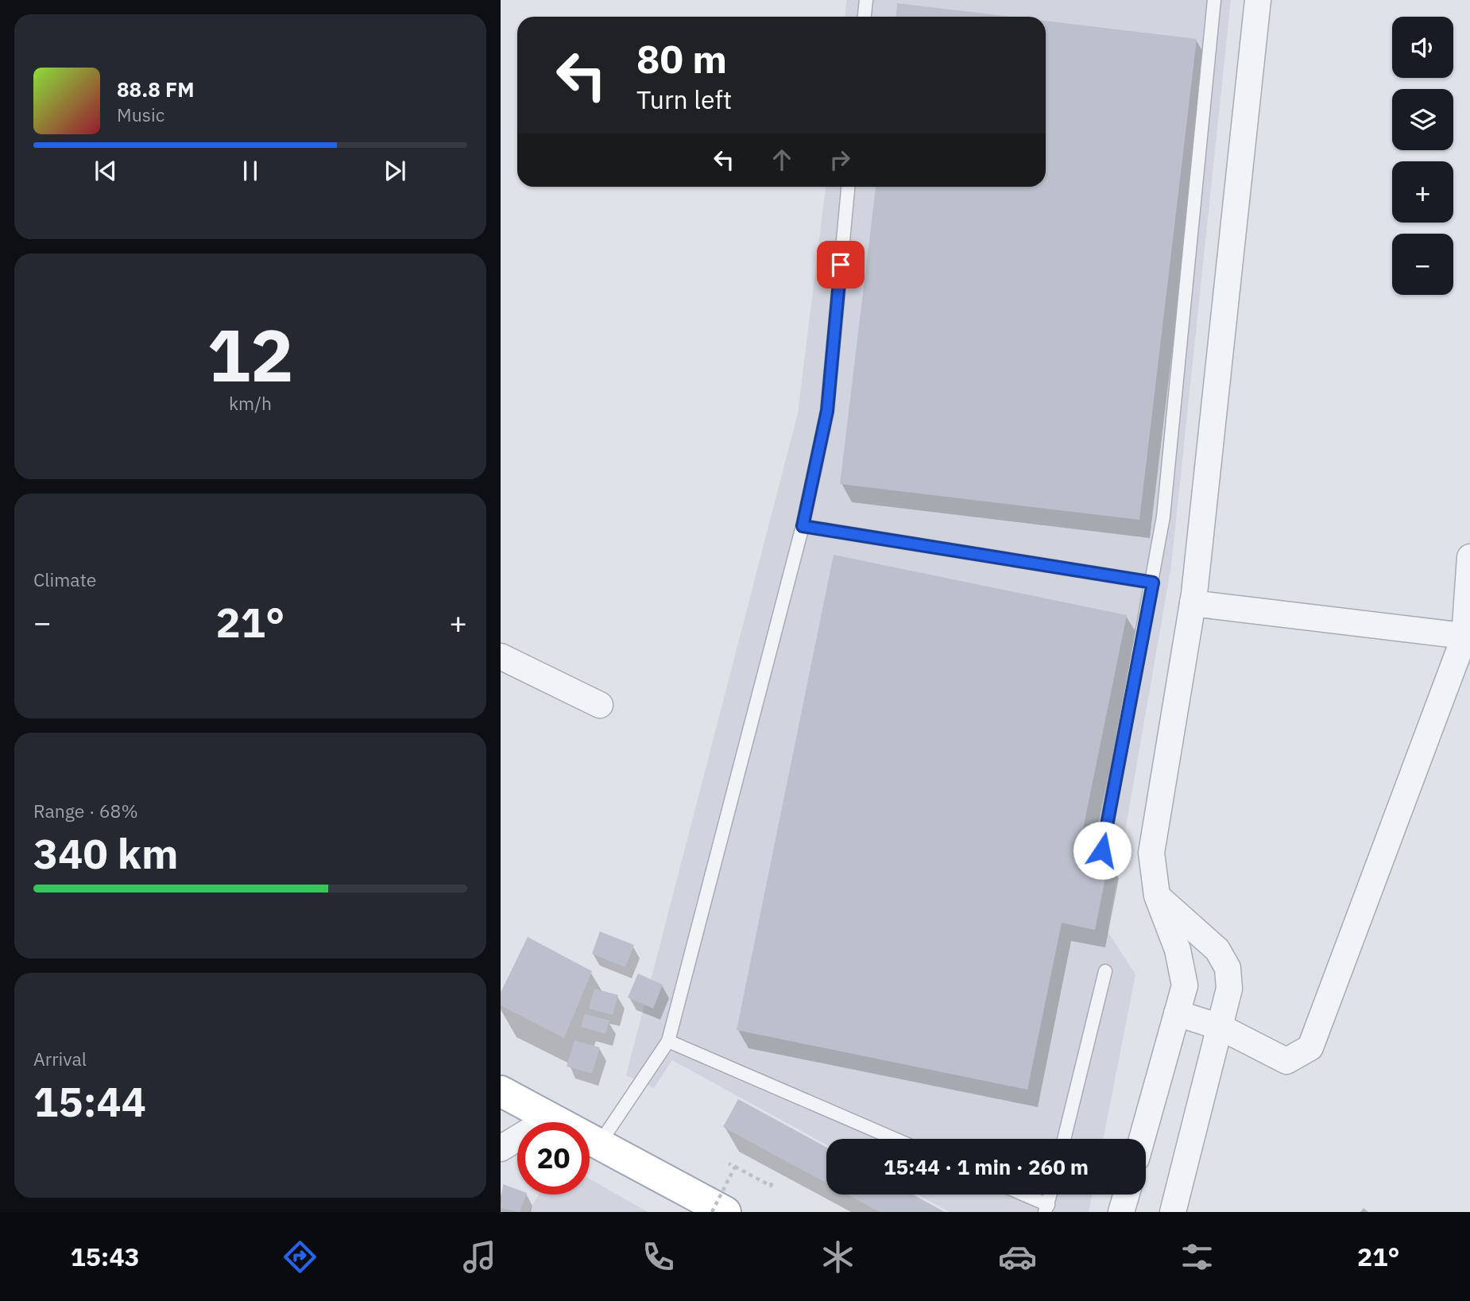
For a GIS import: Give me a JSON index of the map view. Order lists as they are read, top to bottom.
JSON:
{
  "page": {
    "map_buttons": ["+", "−"],
    "turn": ["80 m", "Turn left"],
    "song": ["88.8 FM", "Music"],
    "tile": [
      ["12", "km/h"],
      "Climate",
      ["Range · 68%", "340 km"],
      ["Arrival", "15:44"]
    ],
    "heat": ["−", "21°", "+"],
    "limit": "20",
    "trip": "15:44 · 1 min · 260 m",
    "tabs": ["15:43", "21°"]
  }
}
